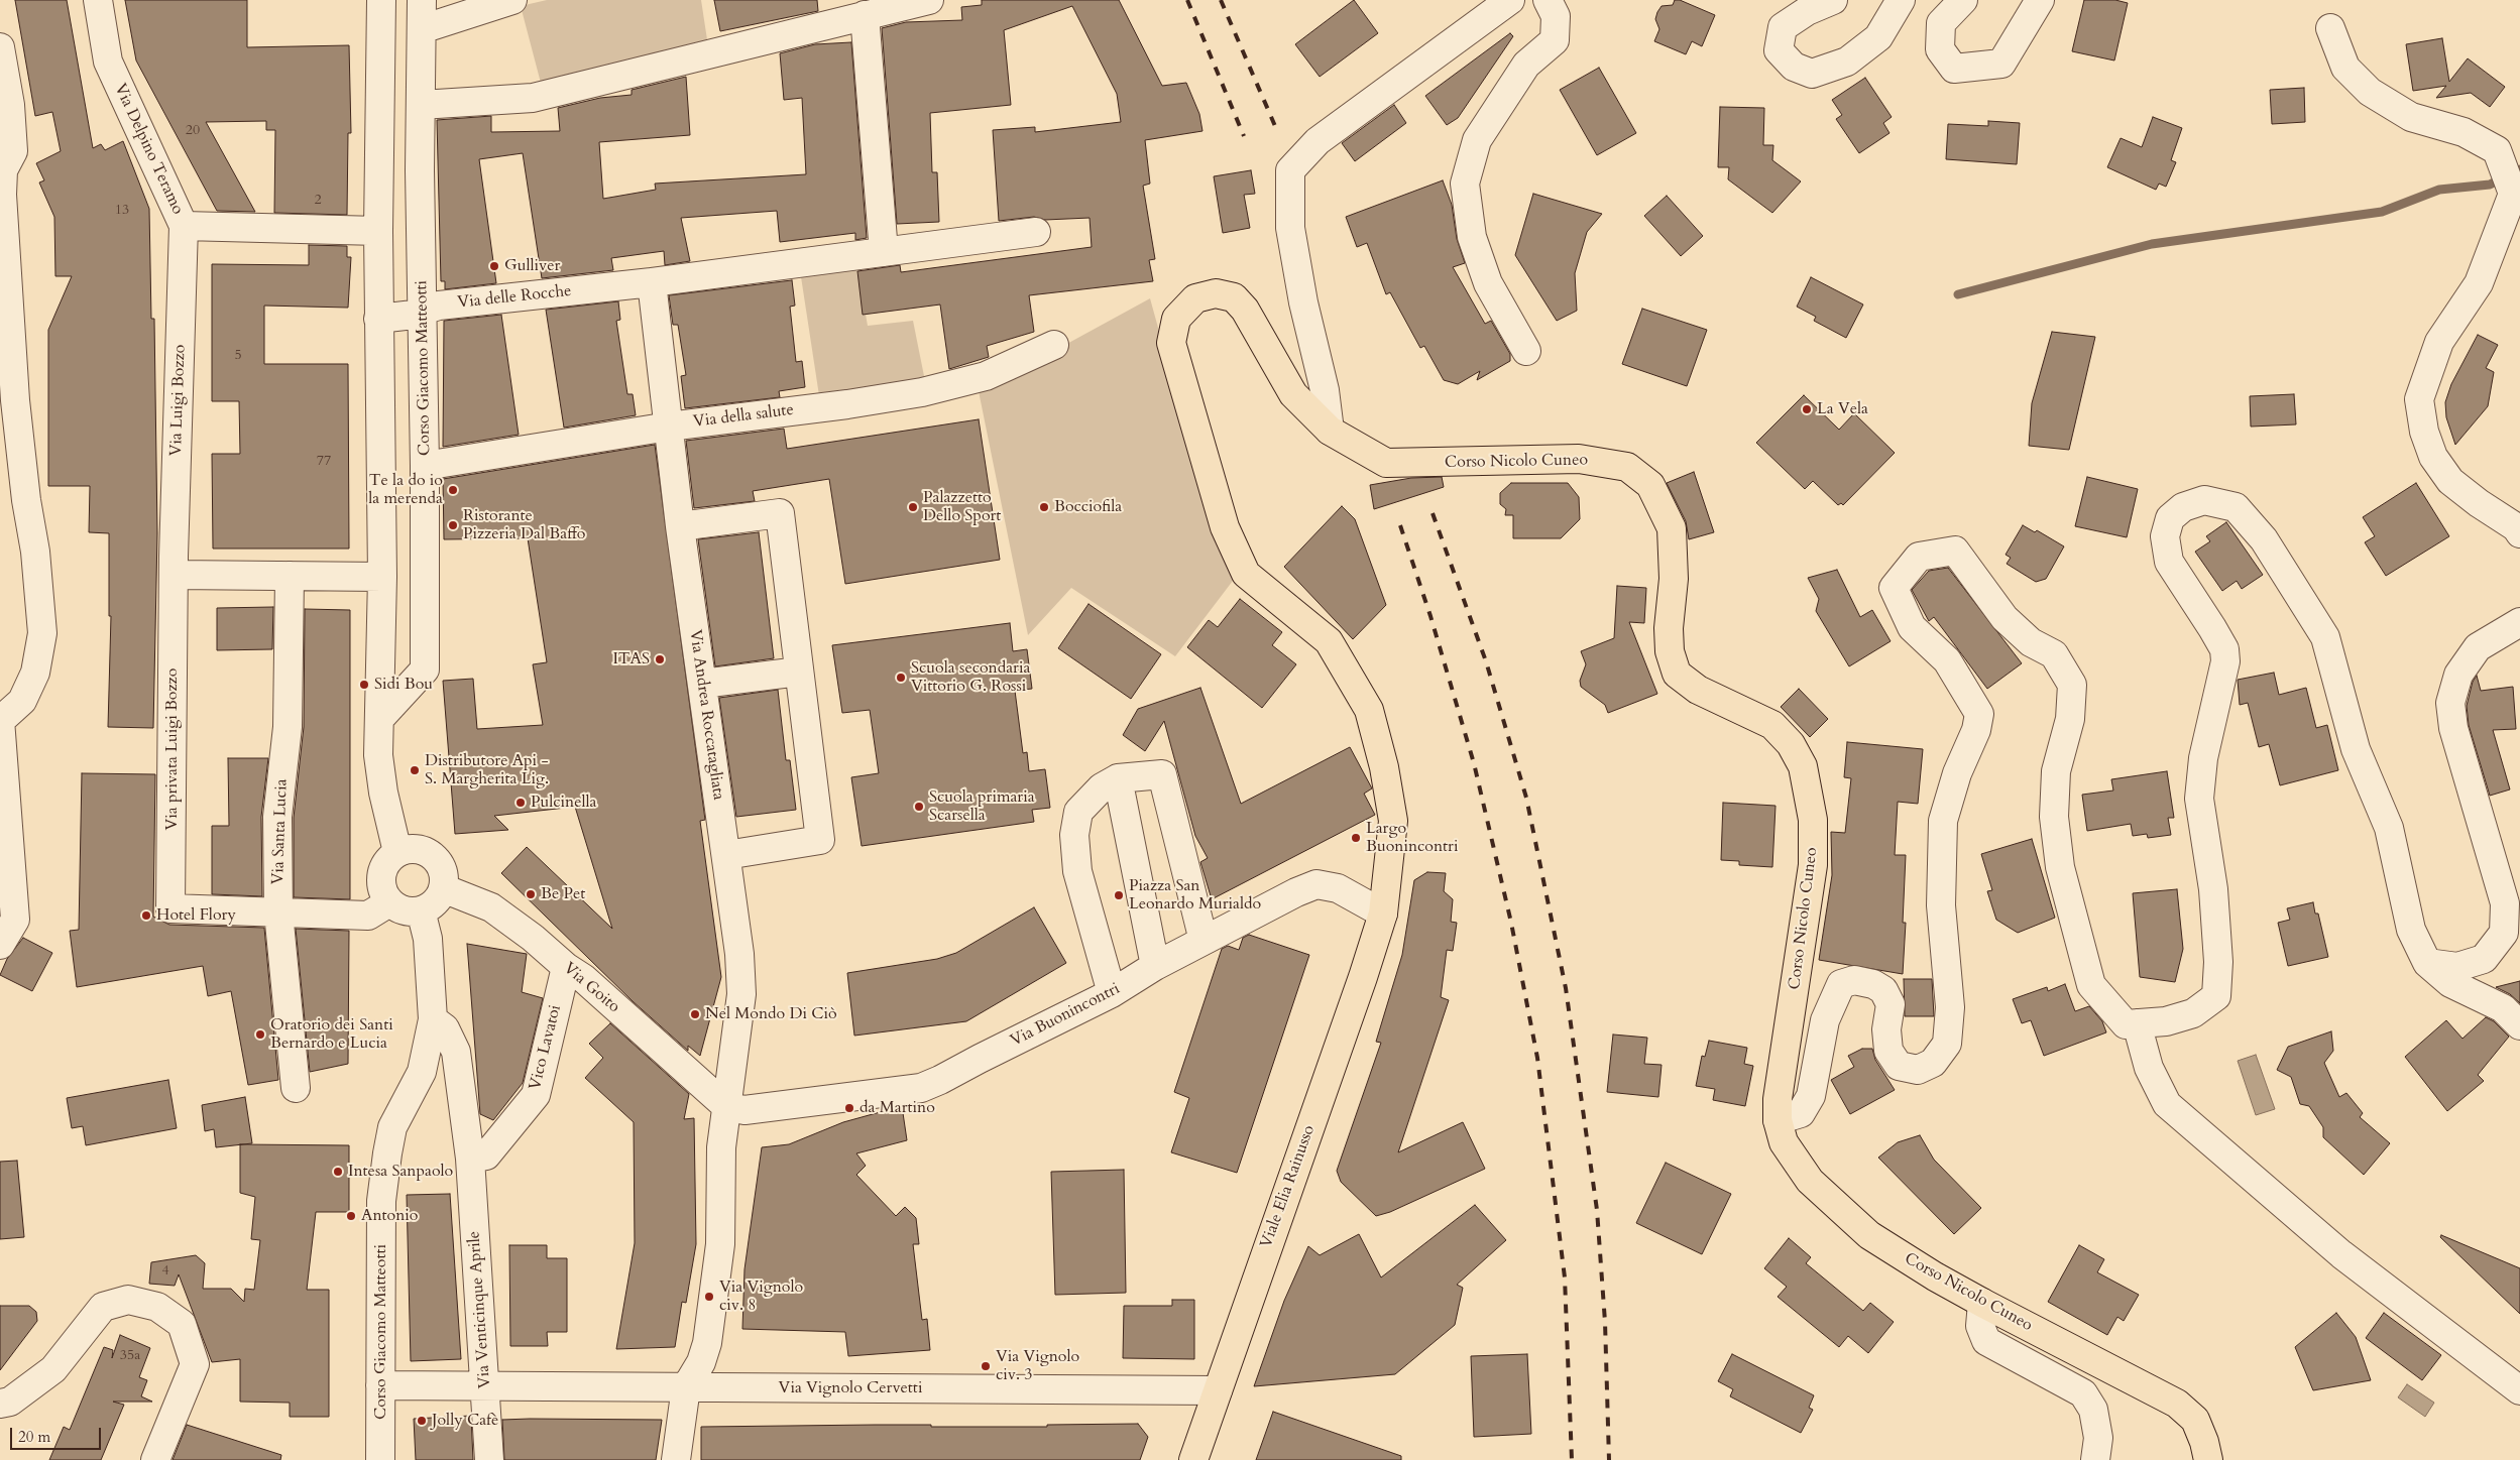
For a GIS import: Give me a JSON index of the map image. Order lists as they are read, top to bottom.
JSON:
{
  "streets": {
    "main road": ["Corso Nicolo Cuneo", "Viale Elia Rainusso"],
    "street": [
      "Via Delpino Teramo",
      "Via delle Rocche",
      "Corso Giacomo Matteotti",
      "Via Luigi Bozzo",
      "Via della salute",
      "Via Andrea Roccatagliata",
      "Via privata Luigi Bozzo",
      "Via Santa Lucia",
      "Via Goito",
      "Via Buonincontri",
      "Vico Lavatoi",
      "Via Venticinque Aprile",
      "Via Vignolo Cervetti"
    ]
  },
  "crossings": [
    ["Via Delpino Teramo", "Via Luigi Bozzo"],
    ["Via delle Rocche", "Corso Giacomo Matteotti"],
    ["Via delle Rocche", "Via Andrea Roccatagliata"],
    ["Corso Giacomo Matteotti", "Via della salute"],
    ["Corso Giacomo Matteotti", "Via privata Luigi Bozzo"],
    ["Corso Giacomo Matteotti", "Via Goito"],
    ["Corso Giacomo Matteotti", "Via Venticinque Aprile"],
    ["Corso Giacomo Matteotti", "Via Vignolo Cervetti"],
    ["Via Luigi Bozzo", "Via privata Luigi Bozzo"],
    ["Via della salute", "Via Andrea Roccatagliata"],
    ["Corso Nicolo Cuneo", "Via Buonincontri"],
    ["Corso Nicolo Cuneo", "Viale Elia Rainusso"],
    ["Via Andrea Roccatagliata", "Via Goito"],
    ["Via Andrea Roccatagliata", "Via Buonincontri"],
    ["Via Andrea Roccatagliata", "Via Vignolo Cervetti"],
    ["Via privata Luigi Bozzo", "Via Santa Lucia"],
    ["Via privata Luigi Bozzo", "Via Goito"],
    ["Via Goito", "Via Buonincontri"],
    ["Via Goito", "Vico Lavatoi"],
    ["Via Buonincontri", "Viale Elia Rainusso"],
    ["Vico Lavatoi", "Via Venticinque Aprile"],
    ["Viale Elia Rainusso", "Via Vignolo Cervetti"],
    ["Via Venticinque Aprile", "Via Vignolo Cervetti"]
  ],
  "places": [
    "Gulliver",
    "La Vela",
    "Te la do io la merenda",
    "Palazzetto Dello Sport",
    "Bocciofila",
    "Ristorante Pizzeria Dal Baffo",
    "ITAS",
    "Scuola secondaria Vittorio G. Rossi",
    "Sidi Bou",
    "Distributore Api - S. Margherita Lig.",
    "Pulcinella",
    "Scuola primaria Scarsella",
    "Largo Buonincontri",
    "Be Pet",
    "Piazza San Leonardo Murialdo",
    "Hotel Flory",
    "Nel Mondo Di Ciò",
    "Oratorio dei Santi Bernardo e Lucia",
    "da Martino",
    "Intesa Sanpaolo",
    "Antonio",
    "Via Vignolo civ. 8",
    "Via Vignolo civ. 3",
    "Jolly Cafè"
  ],
  "house_numbers": [
    "20",
    "2",
    "13",
    "5",
    "77",
    "4",
    "35a"
  ],
  "scale_bar": "20 m"
}
